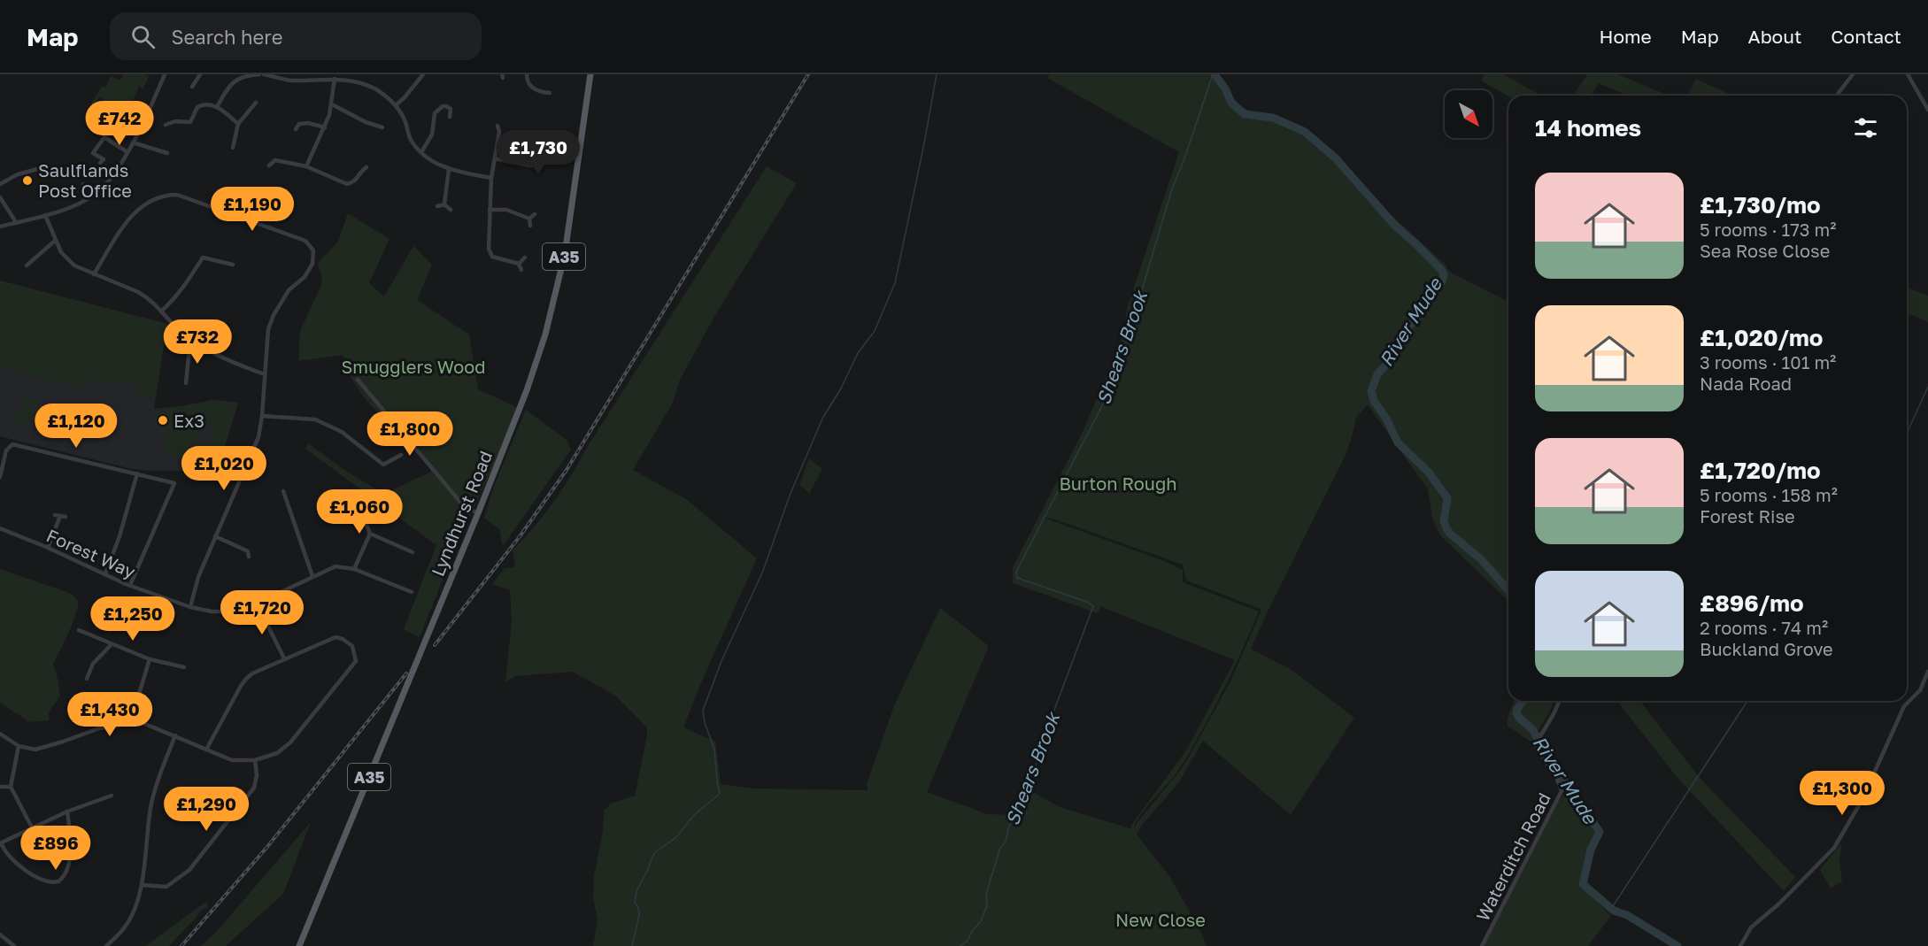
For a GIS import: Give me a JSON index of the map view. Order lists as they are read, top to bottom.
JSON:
{
  "streets": {
    "main road": ["A35", "Lyndhurst Road"],
    "street": ["Forest Way", "Waterditch Road"]
  },
  "water": ["River Mude", "Shears Brook"],
  "parks": ["Smugglers Wood", "Burton Rough", "New Close"],
  "places": ["Saulflands Post Office", "Ex3"],
  "north": "bottom right",
  "page": {
    "header": "Map",
    "search": "Search here",
    "nav": [
      "Home",
      "Map",
      "About",
      "Contact"
    ],
    "heading": "14 homes",
    "price": [
      "£742",
      "£1,730",
      "£1,190",
      "£732",
      "£1,120",
      "£1,800",
      "£1,020",
      "£1,060",
      "£1,720",
      "£1,250",
      "£1,430",
      "£1,300",
      "£1,290",
      "£896"
    ],
    "list": [
      {
        "name": "£1,730/mo",
        "note": "5 rooms · 173 m² · Sea Rose Close"
      },
      {
        "name": "£1,020/mo",
        "note": "3 rooms · 101 m² · Nada Road"
      },
      {
        "name": "£1,720/mo",
        "note": "5 rooms · 158 m² · Forest Rise"
      },
      {
        "name": "£896/mo",
        "note": "2 rooms · 74 m² · Buckland Grove"
      }
    ]
  }
}
